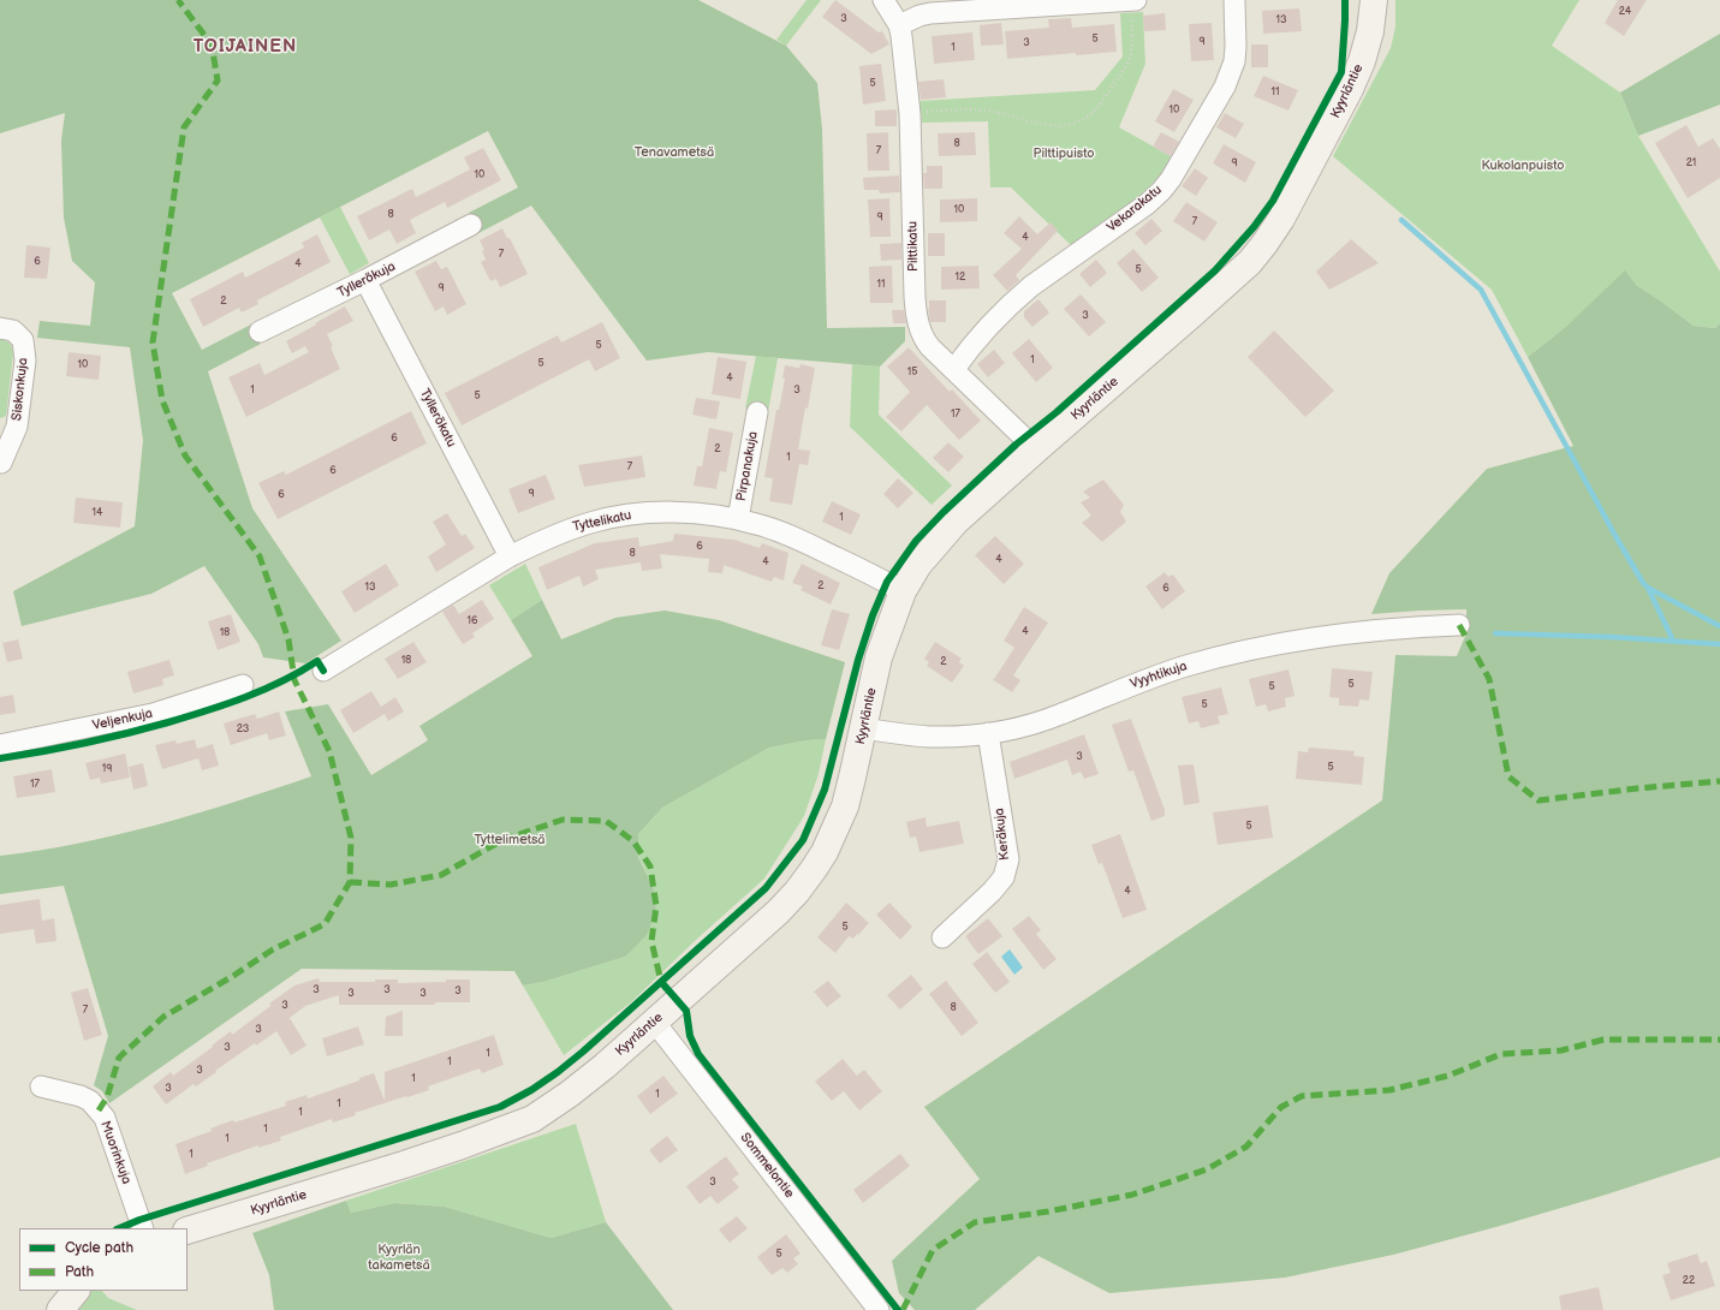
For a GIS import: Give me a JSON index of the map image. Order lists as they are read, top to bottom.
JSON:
{
  "streets": {
    "street": [
      "Kyyrläntie",
      "Vekarakatu",
      "Pilttikatu",
      "Tyllerökuja",
      "Siskonkuja",
      "Tyllerökatu",
      "Pirpanakuja",
      "Tyttelikatu",
      "Vyyhtikuja",
      "Veljenkuja",
      "Keräkuja",
      "Muorinkuja",
      "Sommelontie"
    ]
  },
  "crossings": [
    ["Kyyrläntie", "Pilttikatu"],
    ["Kyyrläntie", "Tyttelikatu"],
    ["Kyyrläntie", "Vyyhtikuja"],
    ["Kyyrläntie", "Sommelontie"],
    ["Vekarakatu", "Pilttikatu"],
    ["Tyllerökuja", "Tyllerökatu"],
    ["Tyllerökatu", "Tyttelikatu"],
    ["Pirpanakuja", "Tyttelikatu"],
    ["Vyyhtikuja", "Keräkuja"]
  ],
  "districts": ["TOIJAINEN"],
  "parks": [
    "Tenavametsä",
    "Pilttipuisto",
    "Kukolanpuisto",
    "Tyttelimetsä",
    "Kyyrlän takametsä"
  ],
  "house_numbers": [
    "24",
    "3",
    "13",
    "5",
    "9",
    "3",
    "1",
    "5",
    "11",
    "10",
    "8",
    "7",
    "9",
    "21",
    "10",
    "10",
    "8",
    "9",
    "7",
    "4",
    "7",
    "6",
    "4",
    "5",
    "12",
    "11",
    "9",
    "2",
    "3",
    "5",
    "1",
    "5",
    "10",
    "15",
    "4",
    "1",
    "3",
    "5",
    "17",
    "6",
    "2",
    "1",
    "7",
    "6",
    "9",
    "6",
    "14",
    "1",
    "6",
    "8",
    "4",
    "4",
    "2",
    "13",
    "6",
    "16",
    "4",
    "18",
    "18",
    "2",
    "5",
    "5",
    "5",
    "23",
    "3",
    "5",
    "19",
    "17",
    "5",
    "4",
    "5",
    "3",
    "3",
    "3",
    "3",
    "3",
    "3",
    "8",
    "7",
    "3",
    "3",
    "1",
    "1",
    "3",
    "1",
    "3",
    "1",
    "1",
    "1",
    "1",
    "1",
    "1",
    "3",
    "5",
    "22"
  ],
  "legend": ["Cycle path", "Path"]
}
